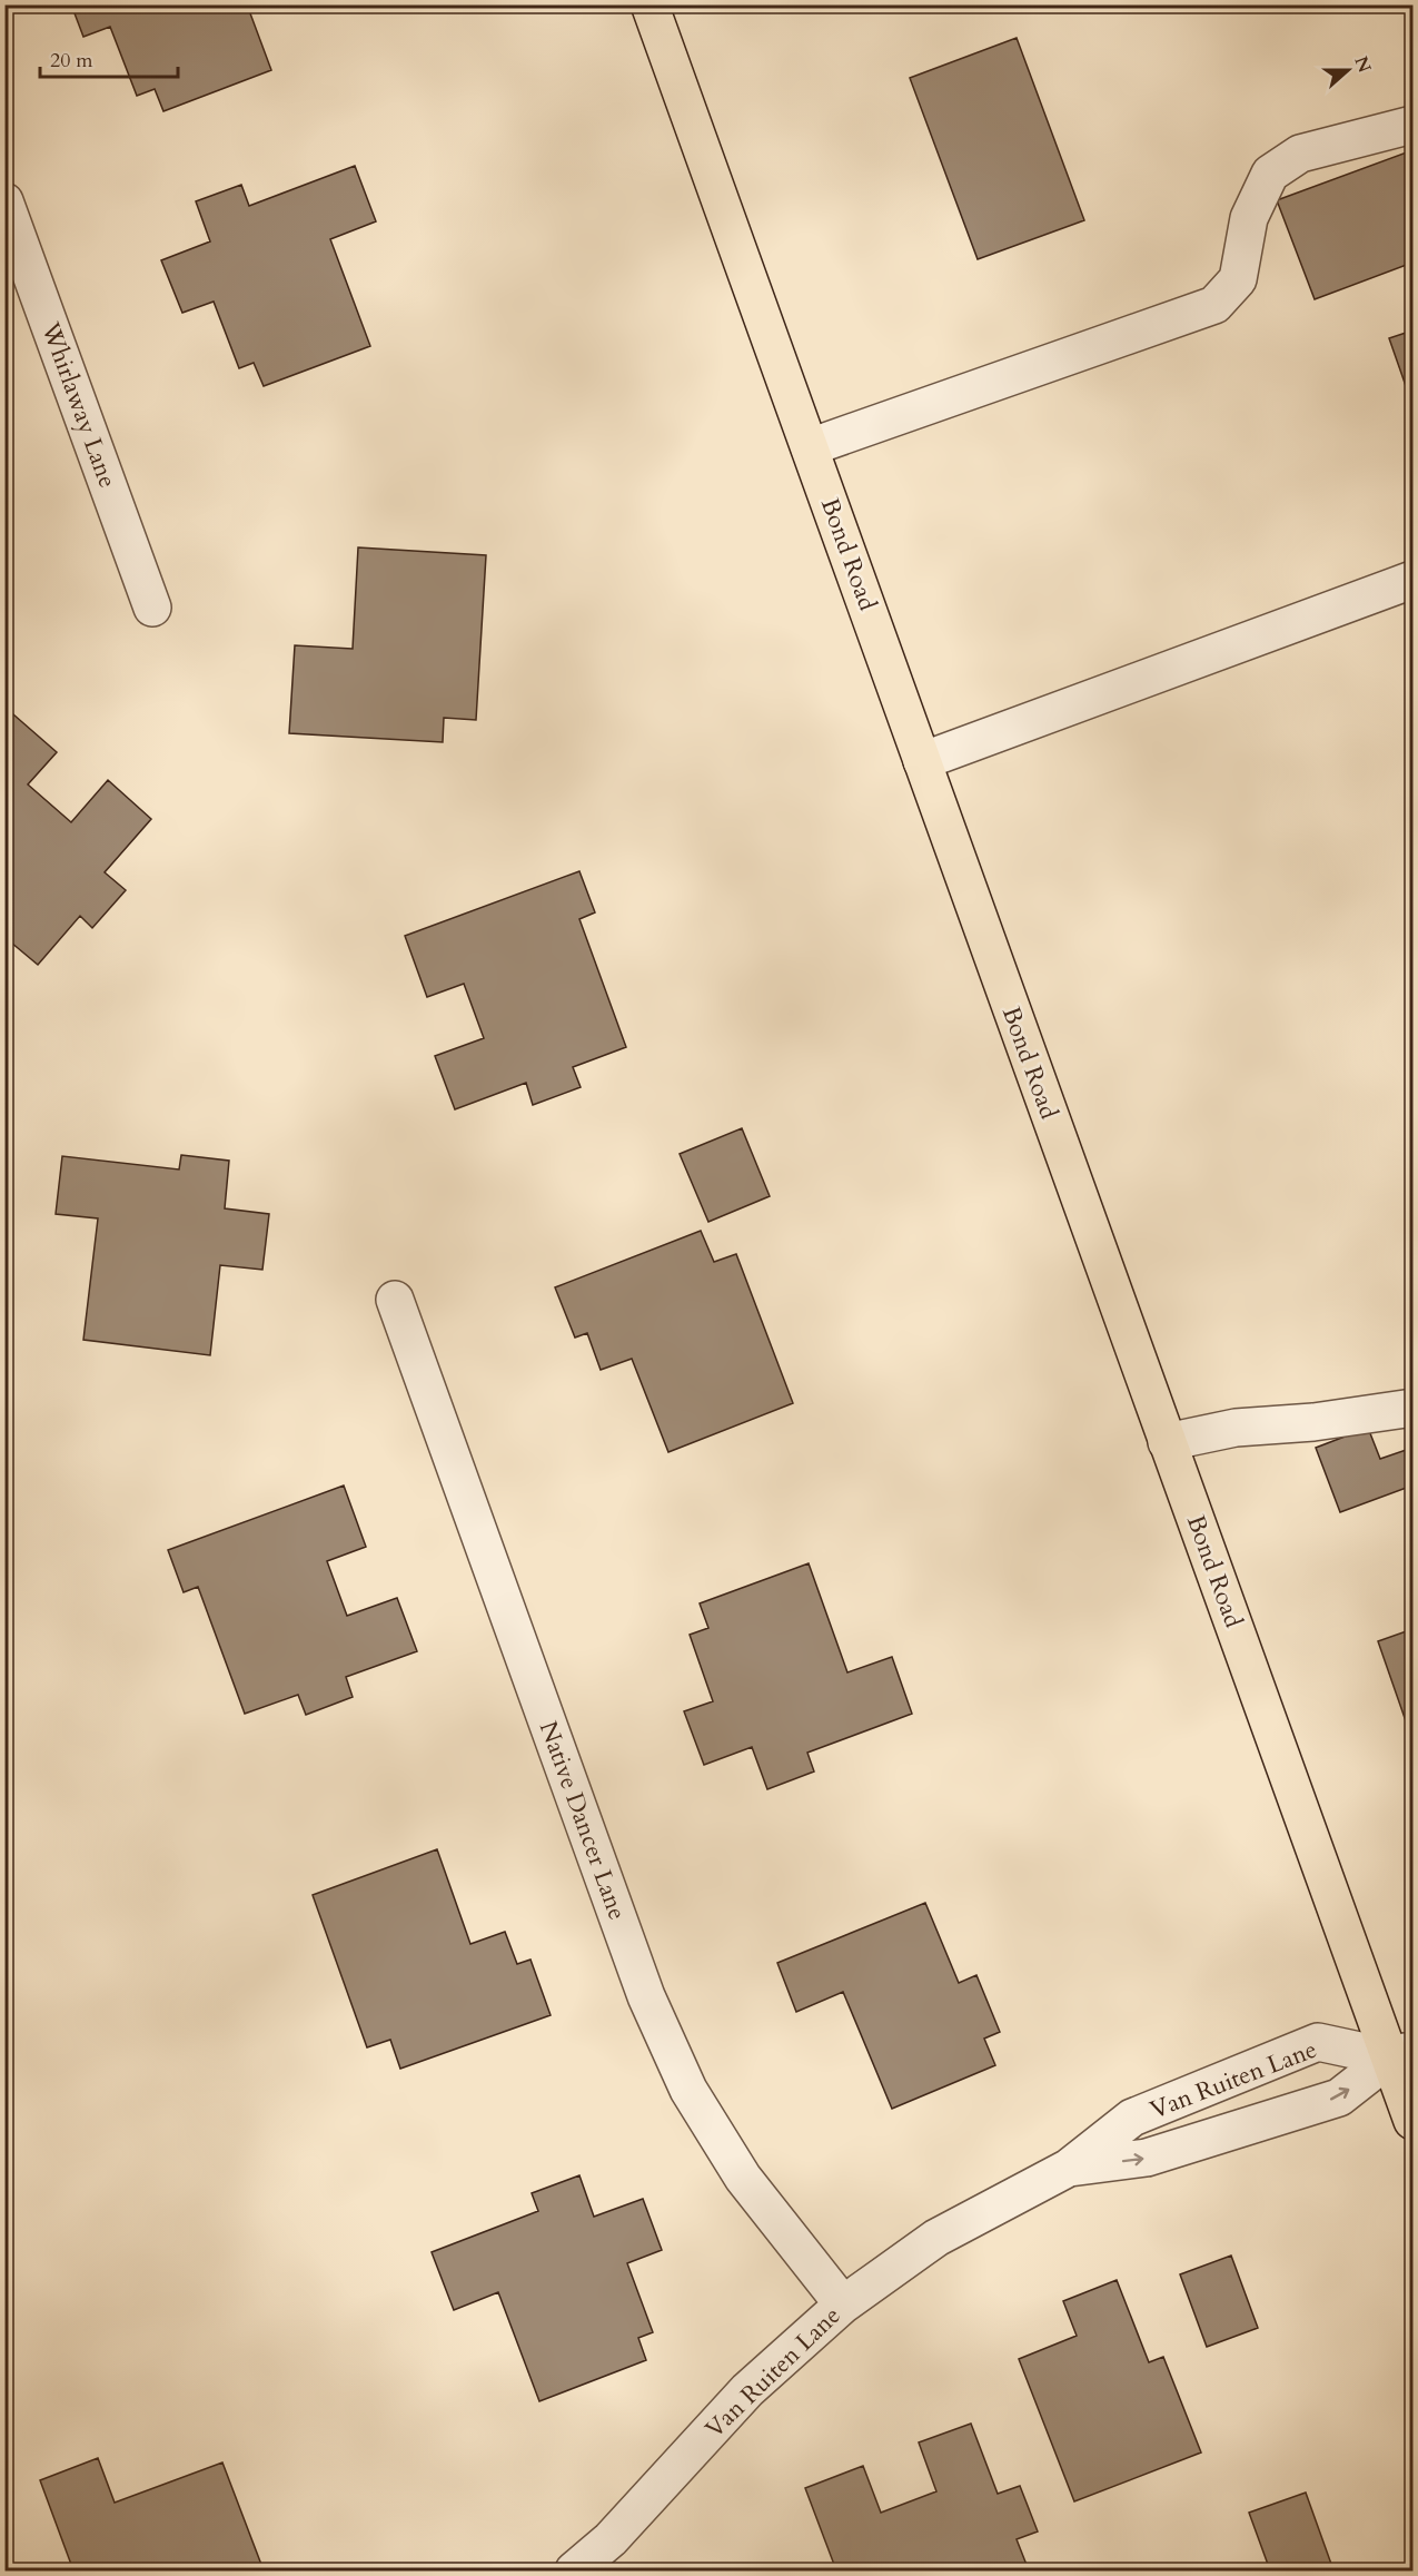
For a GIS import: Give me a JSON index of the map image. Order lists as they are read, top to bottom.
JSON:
{
  "streets": {
    "main road": ["Bond Road"],
    "street": ["Whirlaway Lane", "Native Dancer Lane", "Van Ruiten Lane"]
  },
  "crossings": [
    ["Bond Road", "Van Ruiten Lane"],
    ["Native Dancer Lane", "Van Ruiten Lane"]
  ],
  "scale_bar": "20 m",
  "north": "right"
}
